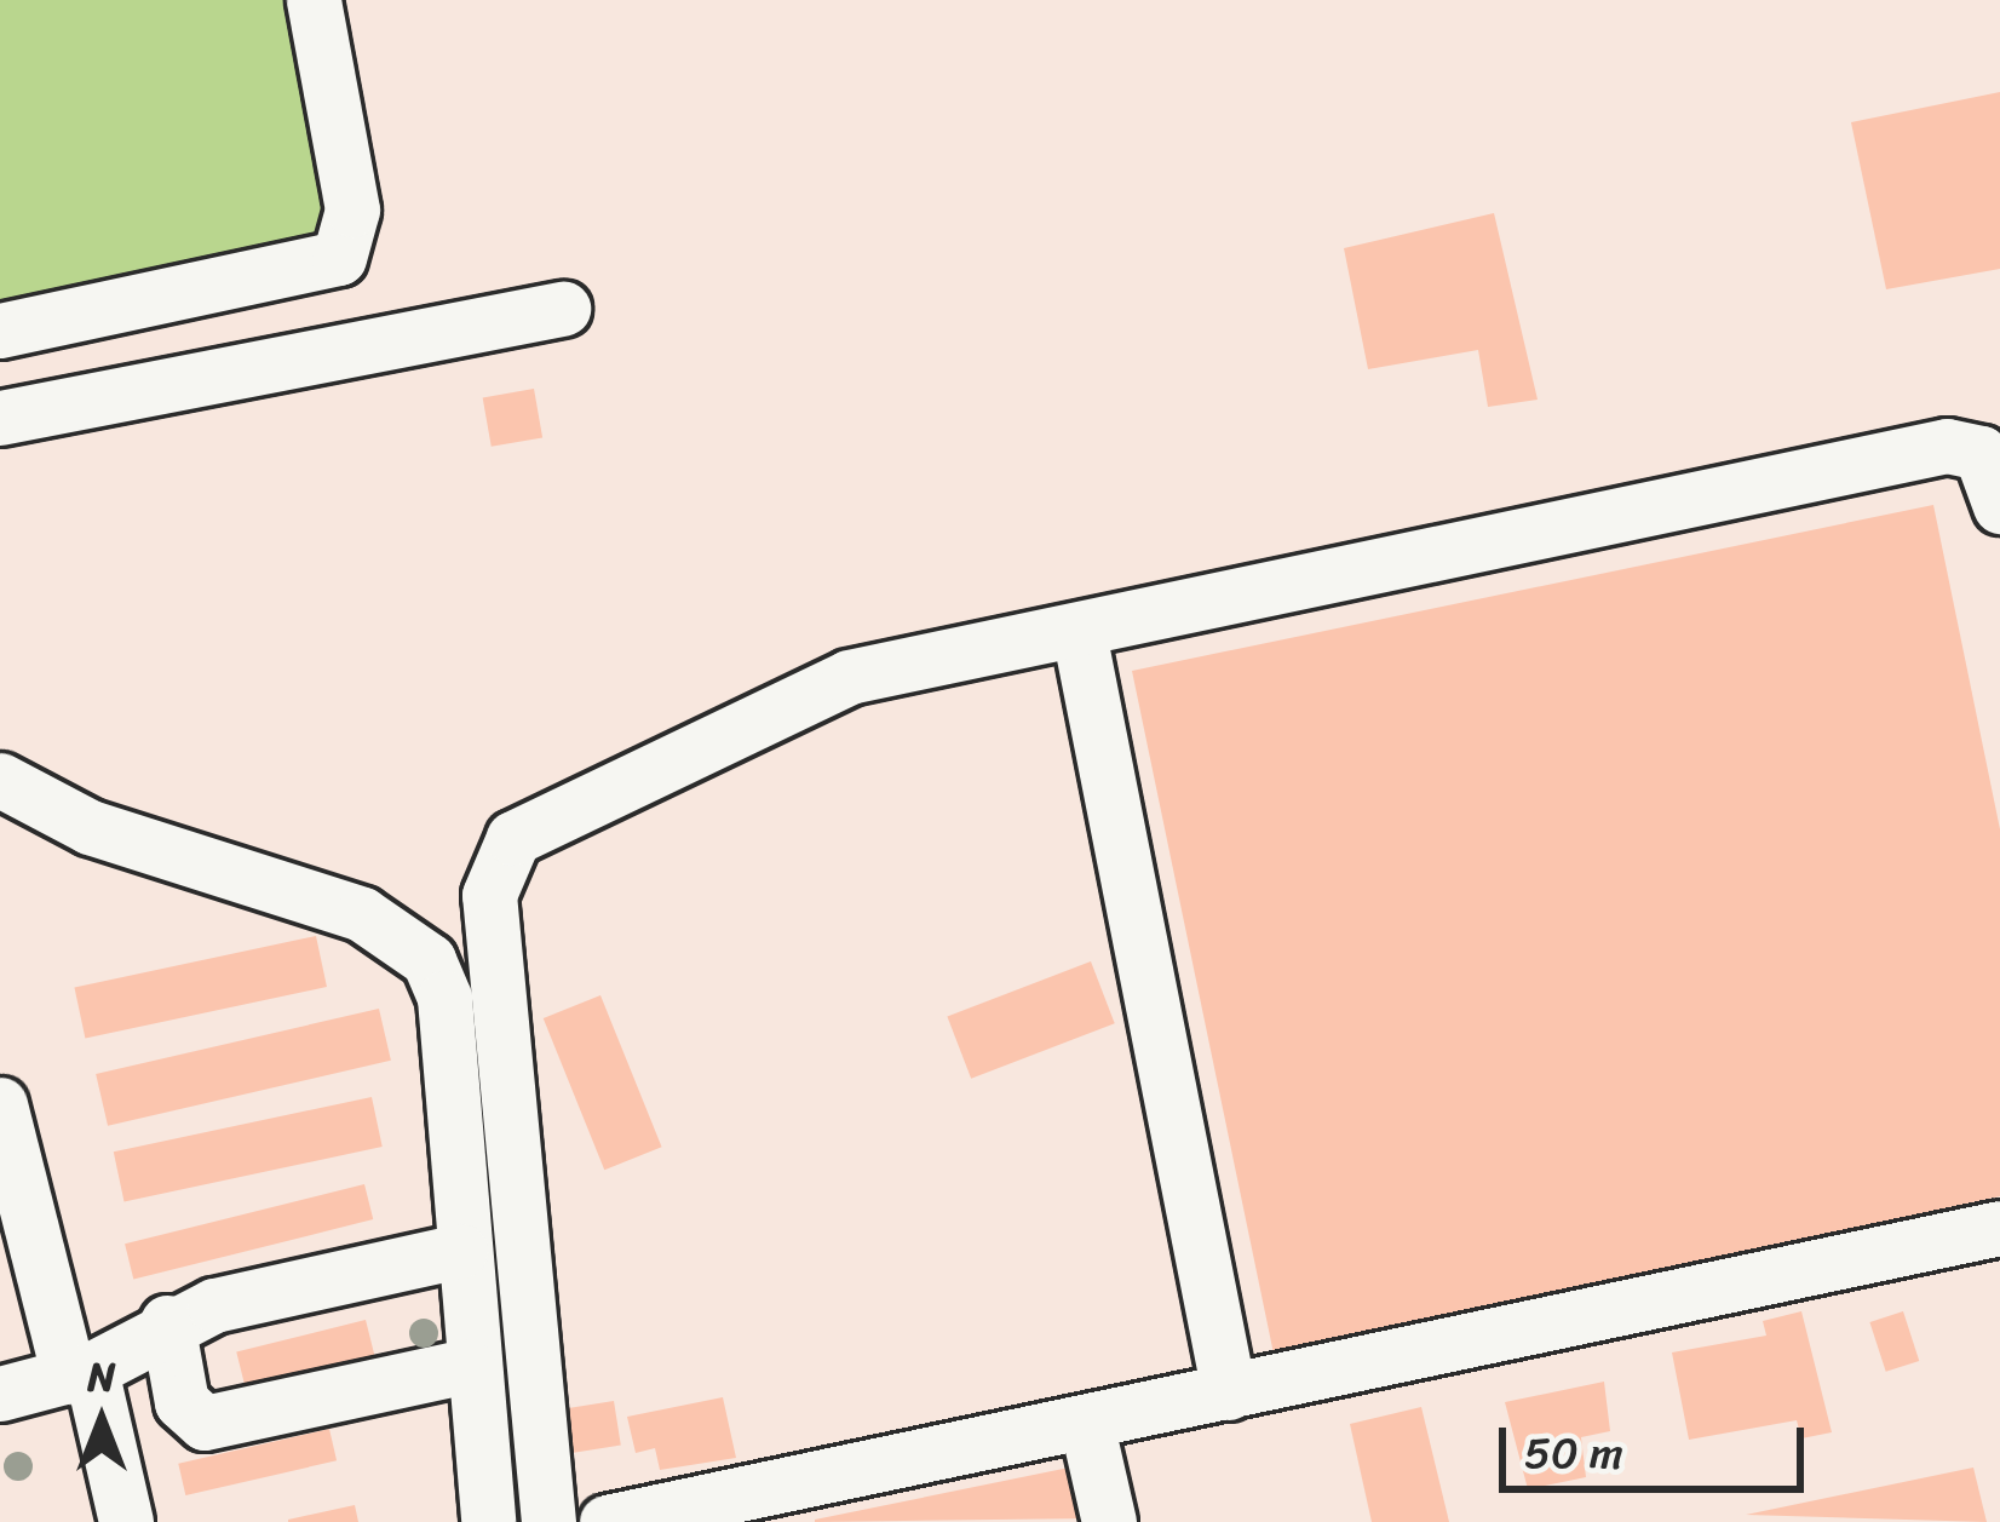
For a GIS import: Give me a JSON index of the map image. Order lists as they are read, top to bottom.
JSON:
{
  "scale_bar": "50 m",
  "north": "top"
}
